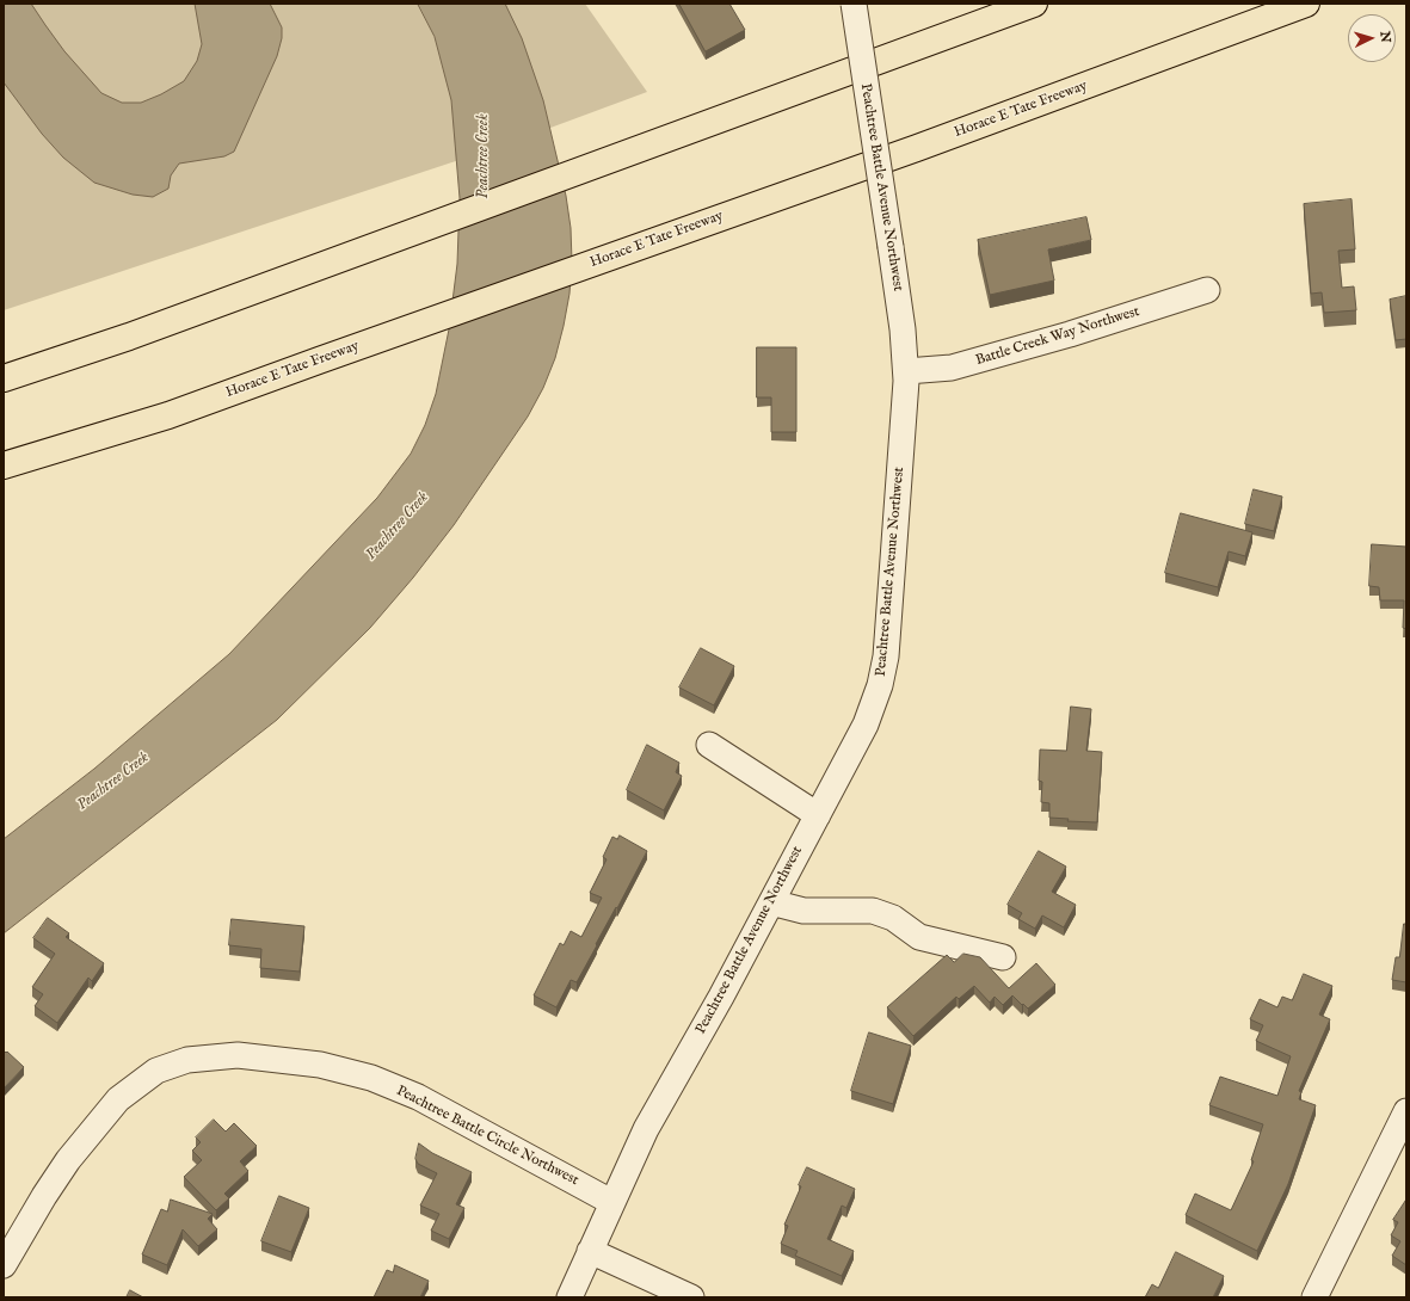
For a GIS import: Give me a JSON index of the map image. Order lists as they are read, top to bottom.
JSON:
{
  "streets": {
    "highway": ["Horace E Tate Freeway"],
    "street": ["Peachtree Battle Avenue Northwest", "Battle Creek Way Northwest", "Peachtree Battle Circle Northwest"]
  },
  "crossings": [
    ["Peachtree Battle Avenue Northwest", "Battle Creek Way Northwest"],
    ["Peachtree Battle Avenue Northwest", "Peachtree Battle Circle Northwest"]
  ],
  "water": ["Peachtree Creek"],
  "north": "right"
}
